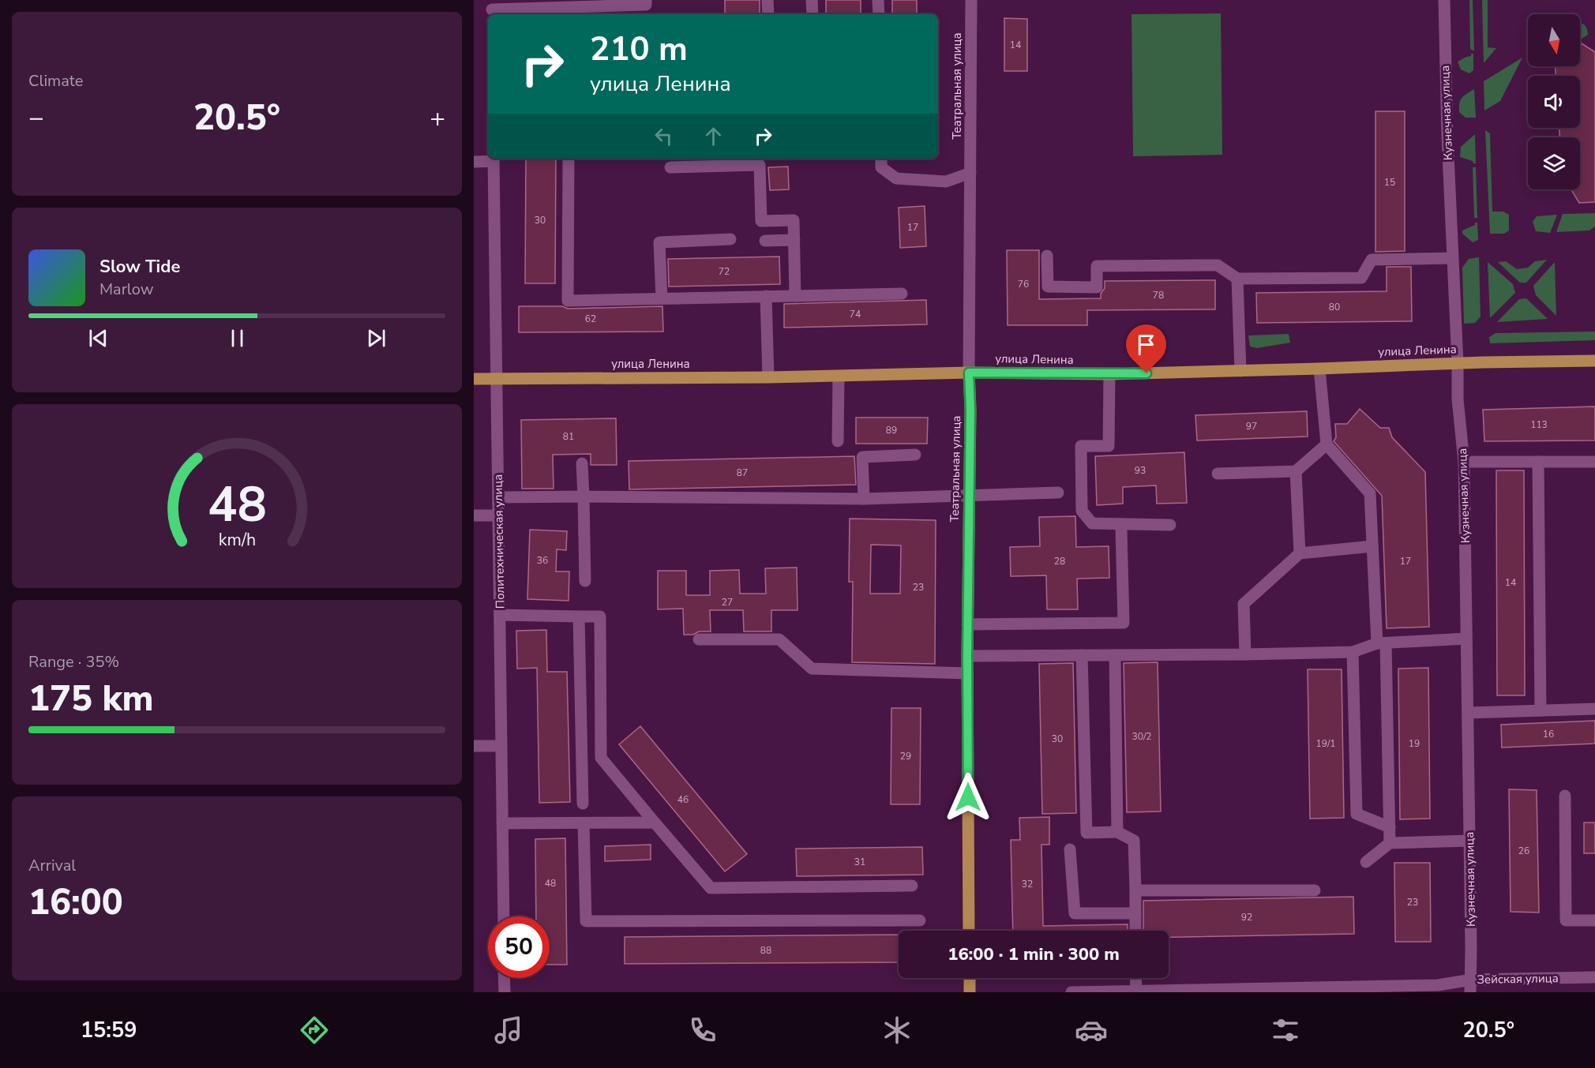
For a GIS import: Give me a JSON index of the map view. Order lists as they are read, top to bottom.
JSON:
{
  "streets": {
    "main road": ["Театральная улица", "улица Ленина"],
    "street": ["Кузнечная улица", "Политехническая улица", "Зейская улица"]
  },
  "crossings": [
    ["Театральная улица", "улица Ленина"],
    ["Кузнечная улица", "улица Ленина"],
    ["Кузнечная улица", "Зейская улица"],
    ["улица Ленина", "Политехническая улица"]
  ],
  "house_numbers": [
    "14",
    "15",
    "30",
    "17",
    "72",
    "76",
    "78",
    "80",
    "74",
    "62",
    "113",
    "97",
    "89",
    "81",
    "93",
    "87",
    "36",
    "28",
    "17",
    "14",
    "23",
    "27",
    "16",
    "30/2",
    "30",
    "19/1",
    "19",
    "29",
    "46",
    "26",
    "31",
    "48",
    "32",
    "23",
    "92",
    "88"
  ],
  "north": "bottom",
  "page": {
    "tile": [
      "Climate",
      ["Range · 35%", "175 km"],
      ["Arrival", "16:00"]
    ],
    "turn": ["210 m", "улица Ленина"],
    "heat": ["−", "20.5°", "+"],
    "song": ["Slow Tide", "Marlow"],
    "limit": "50",
    "trip": "16:00 · 1 min · 300 m",
    "tabs": ["15:59", "20.5°"],
    "gauge": ["48", "km/h"]
  }
}
